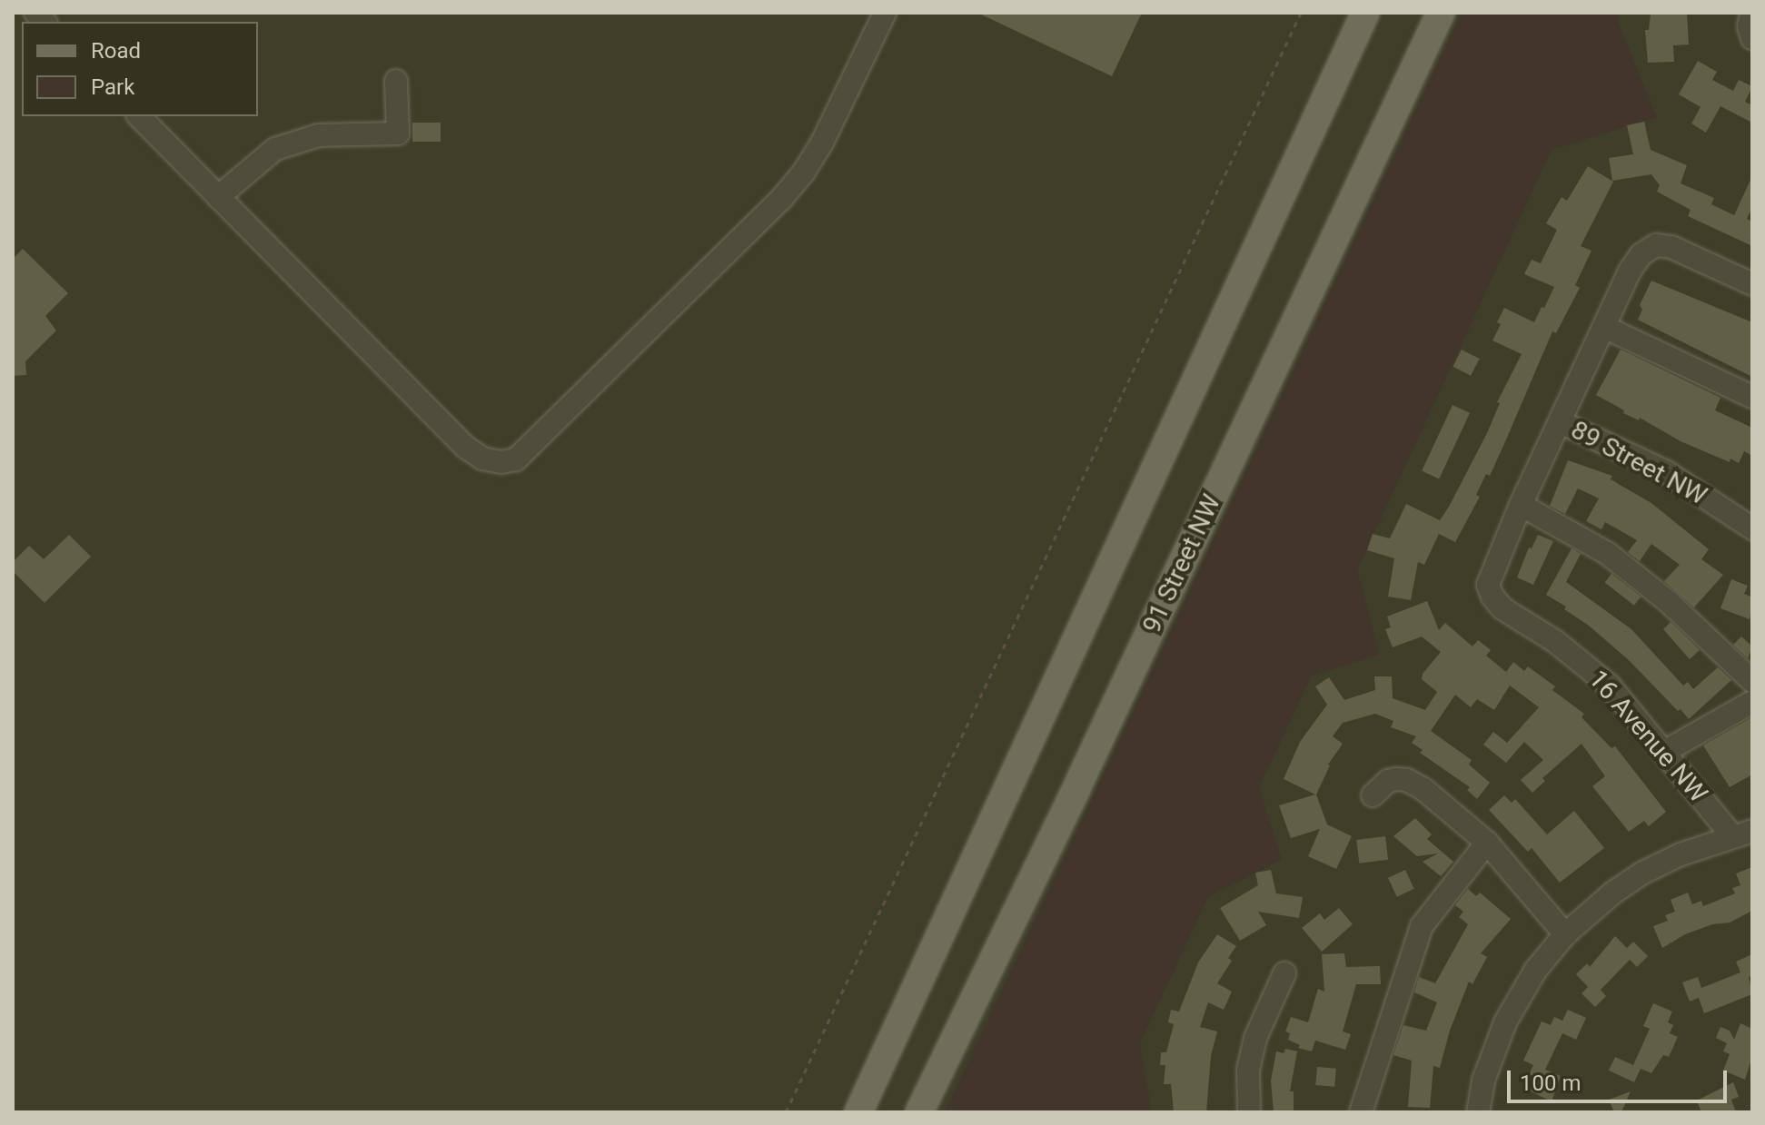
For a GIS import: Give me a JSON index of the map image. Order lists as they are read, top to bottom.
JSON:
{
  "streets": {
    "main road": ["91 Street NW"],
    "street": ["89 Street NW", "16 Avenue NW"]
  },
  "crossings": [
    ["89 Street NW", "16 Avenue NW"]
  ],
  "legend": ["Road", "Park"],
  "scale_bar": "100 m"
}
